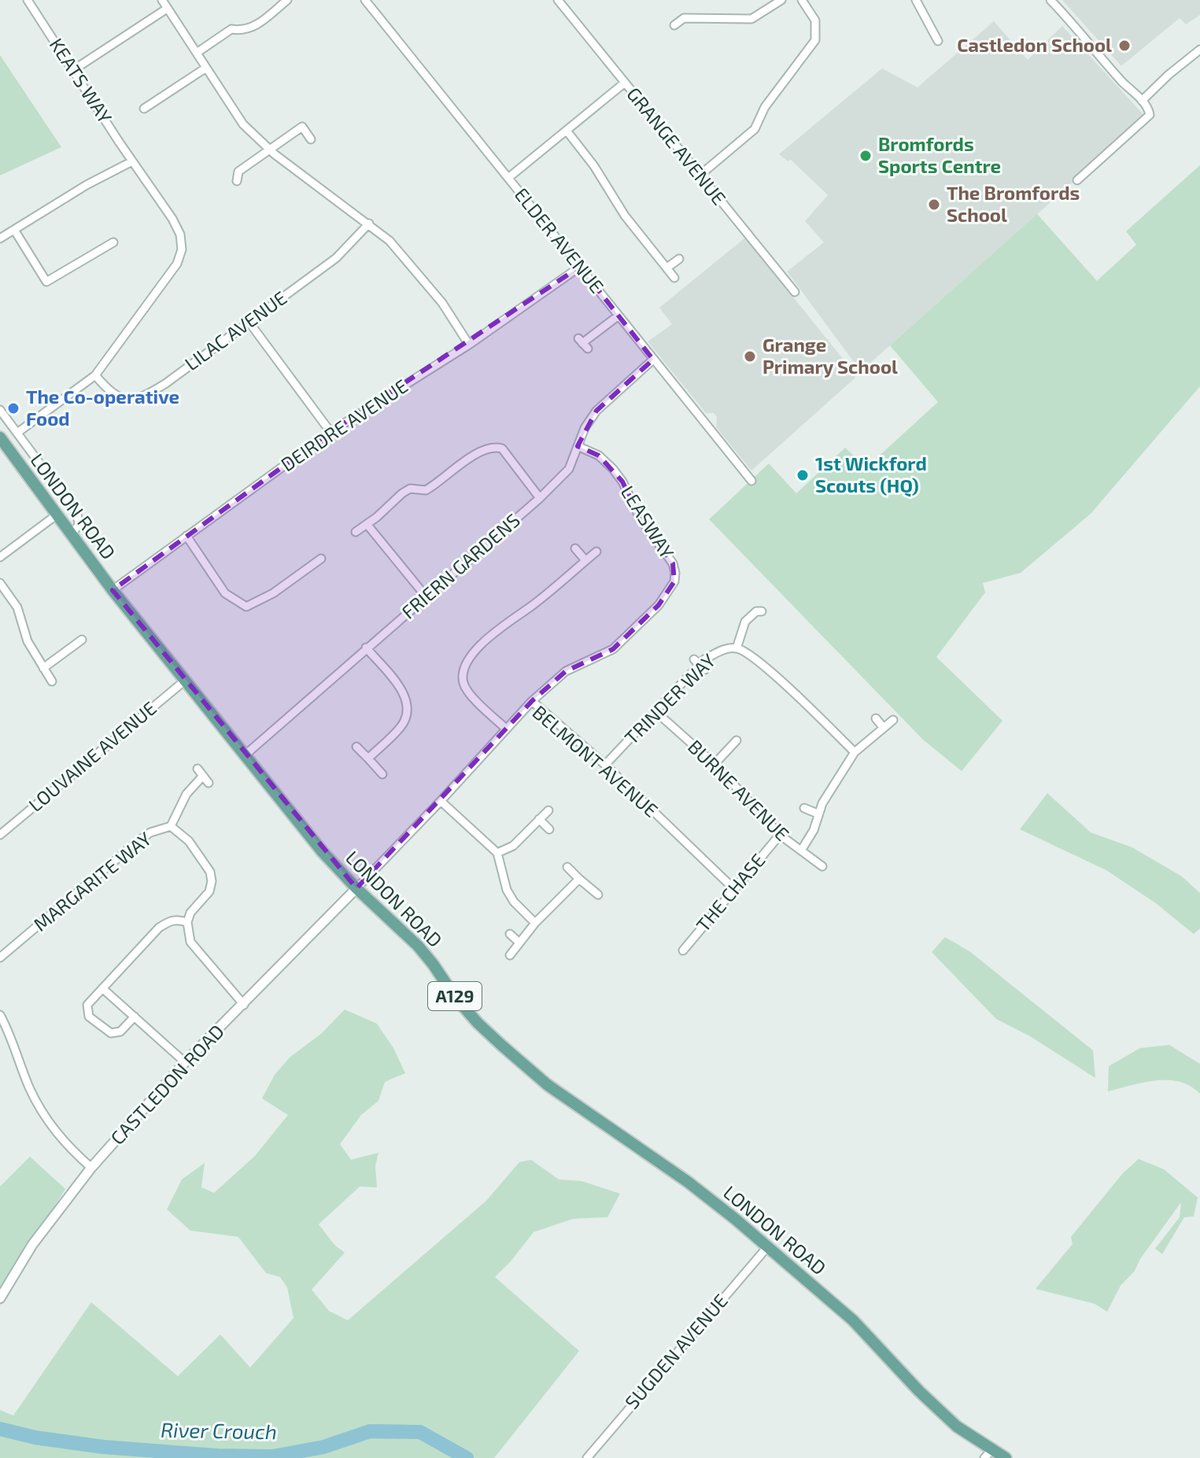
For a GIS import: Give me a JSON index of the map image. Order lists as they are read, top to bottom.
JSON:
{
  "streets": {
    "main road": ["LONDON ROAD", "A129"],
    "street": [
      "KEATS WAY",
      "GRANGE AVENUE",
      "ELDER AVENUE",
      "LILAC AVENUE",
      "DEIRDRE AVENUE",
      "LEASWAY",
      "FRIERN GARDENS",
      "TRINDER WAY",
      "LOUVAINE AVENUE",
      "BELMONT AVENUE",
      "BURNE AVENUE",
      "MARGARITE WAY",
      "THE CHASE",
      "CASTLEDON ROAD",
      "SUGDEN AVENUE"
    ]
  },
  "crossings": [
    ["KEATS WAY", "LILAC AVENUE"],
    ["ELDER AVENUE", "DEIRDRE AVENUE"],
    ["ELDER AVENUE", "FRIERN GARDENS"],
    ["DEIRDRE AVENUE", "LONDON ROAD"],
    ["LONDON ROAD", "FRIERN GARDENS"],
    ["LONDON ROAD", "LOUVAINE AVENUE"],
    ["LONDON ROAD", "BELMONT AVENUE"],
    ["LONDON ROAD", "CASTLEDON ROAD"],
    ["LONDON ROAD", "SUGDEN AVENUE"],
    ["LEASWAY", "FRIERN GARDENS"],
    ["LEASWAY", "BELMONT AVENUE"],
    ["TRINDER WAY", "BELMONT AVENUE"],
    ["TRINDER WAY", "BURNE AVENUE"],
    ["BELMONT AVENUE", "THE CHASE"],
    ["BELMONT AVENUE", "CASTLEDON ROAD"],
    ["BURNE AVENUE", "THE CHASE"]
  ],
  "water": ["River Crouch"],
  "places": [
    "Castledon School",
    "Bromfords Sports Centre",
    "The Bromfords School",
    "Grange Primary School",
    "The Co-operative Food",
    "1st Wickford Scouts (HQ)"
  ]
}
